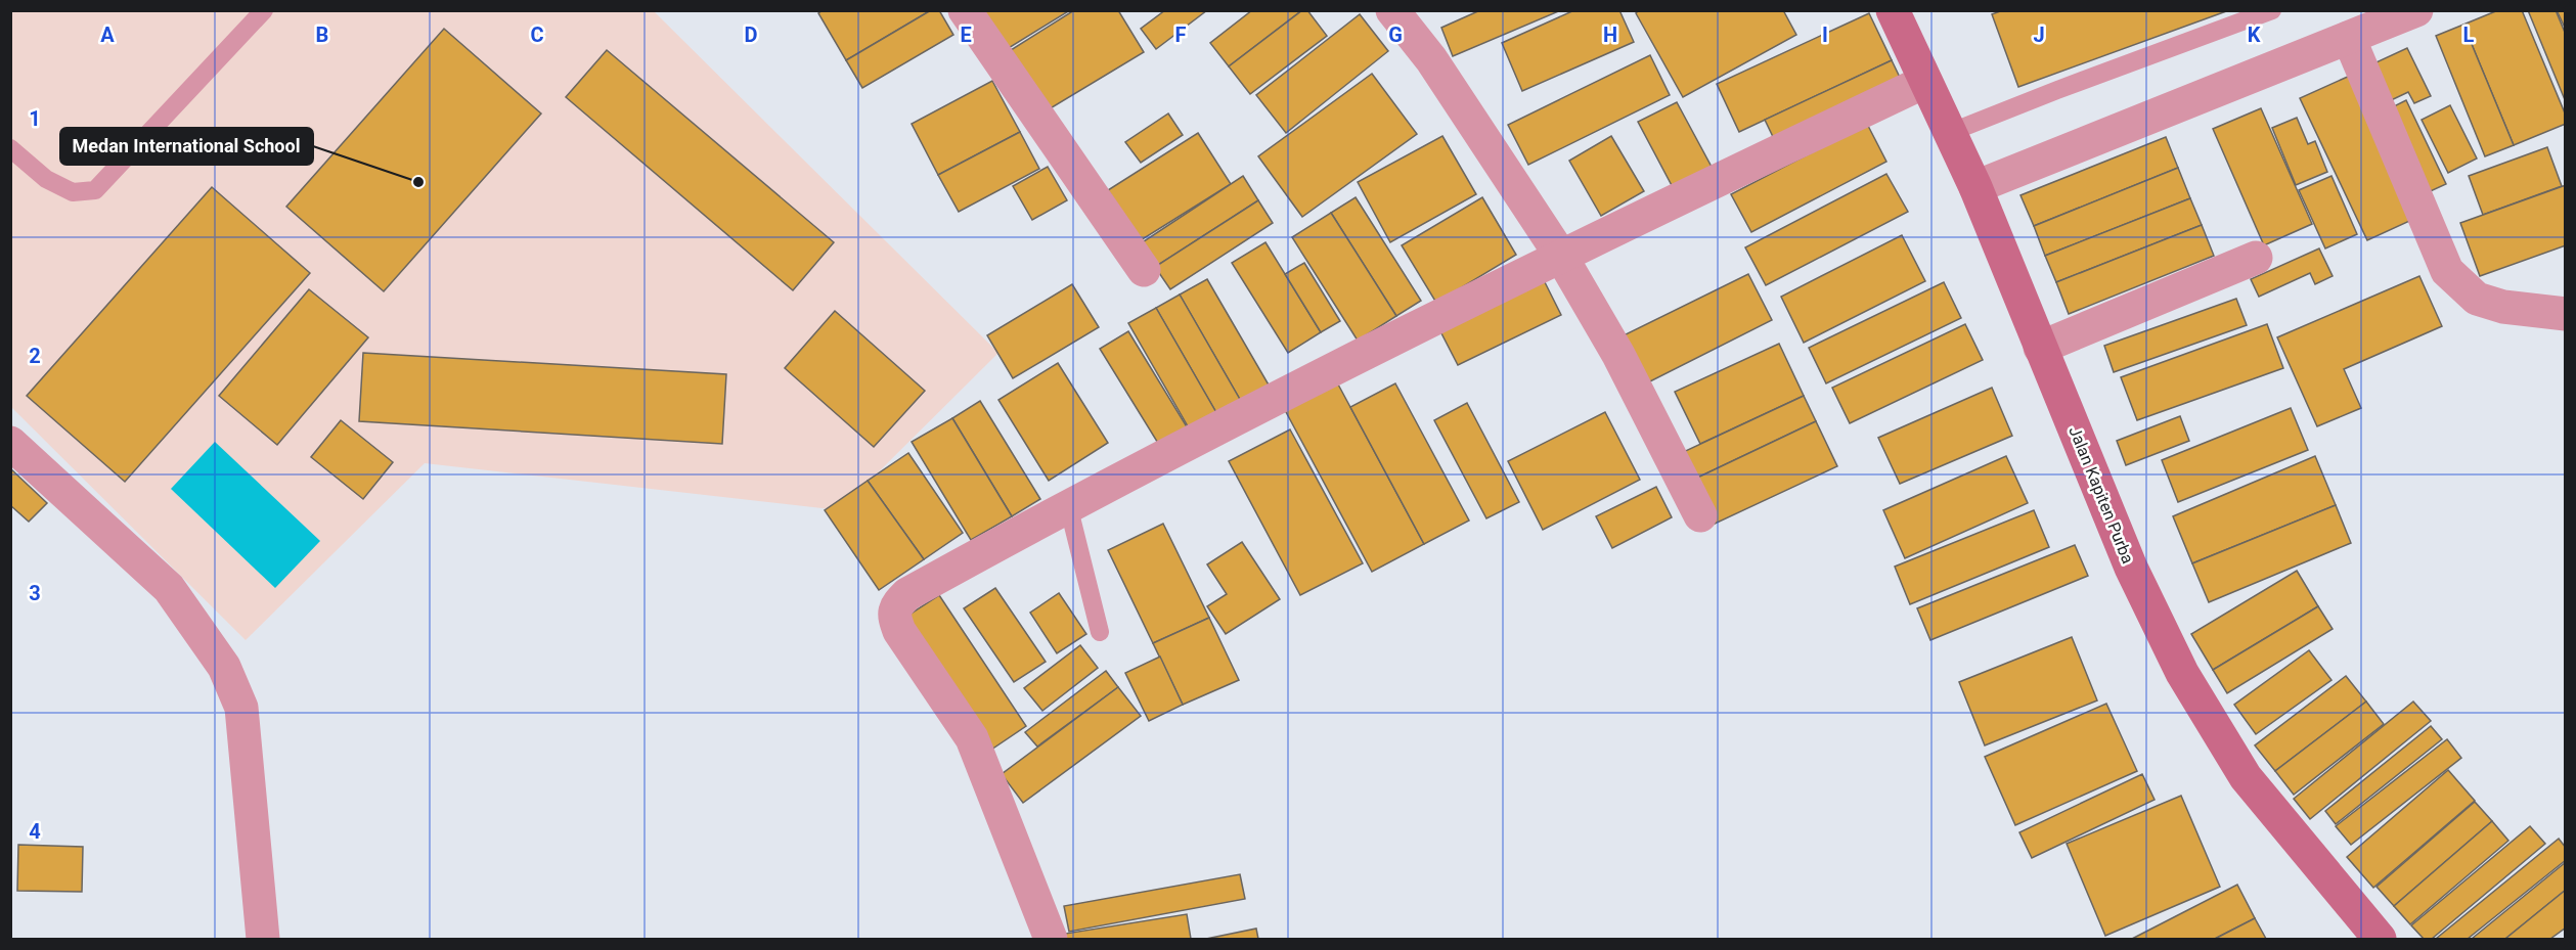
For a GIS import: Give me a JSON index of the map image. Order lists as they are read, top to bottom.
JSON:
{
  "streets": {
    "street": ["Jalan Kapiten Purba"]
  },
  "places": ["Medan International School"],
  "grid": {
    "columns": [
      "A",
      "B",
      "C",
      "D",
      "E",
      "F",
      "G",
      "H",
      "I",
      "J",
      "K",
      "L"
    ],
    "rows": [
      "1",
      "2",
      "3",
      "4"
    ]
  }
}
